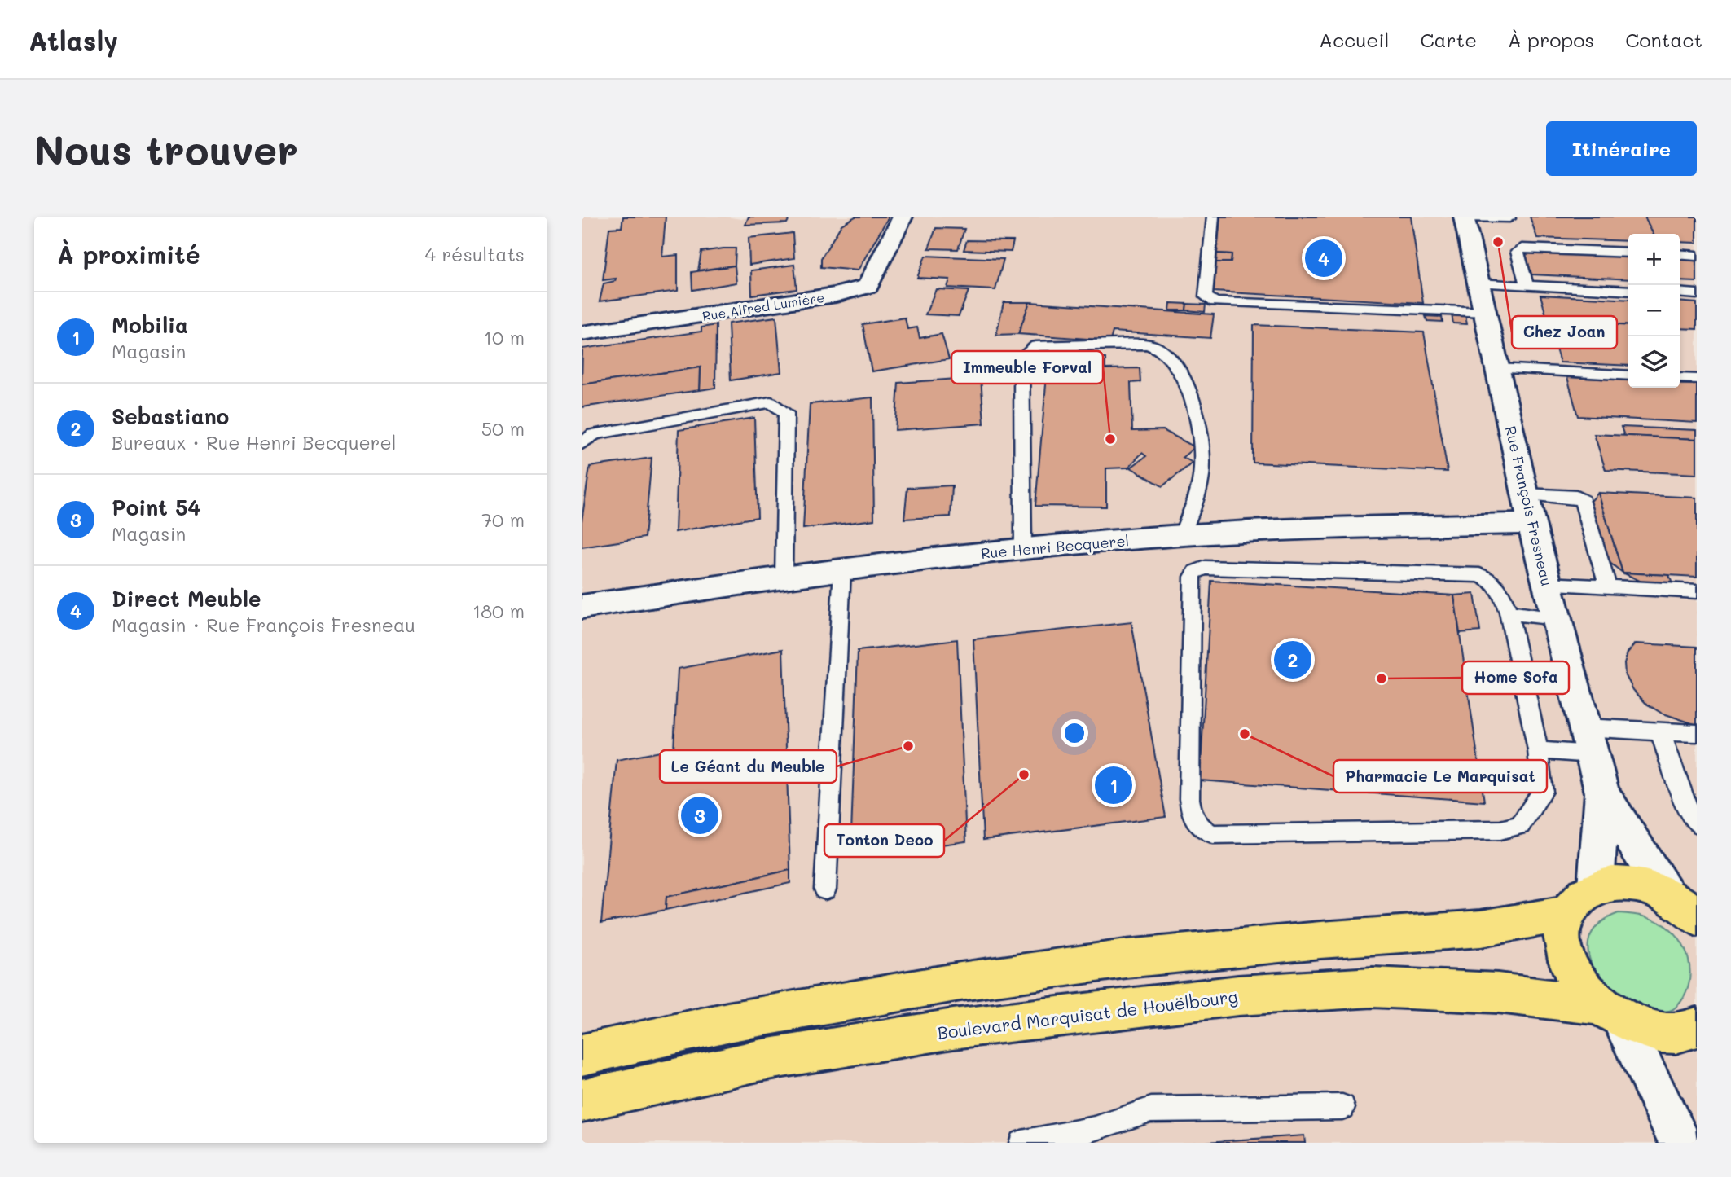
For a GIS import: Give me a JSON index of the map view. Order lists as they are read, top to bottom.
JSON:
{
  "streets": {
    "main road": ["Boulevard Marquisat de Houëlbourg"],
    "street": ["Rue Alfred Lumière", "Rue François Fresneau", "Rue Henri Becquerel"]
  },
  "crossings": [
    ["Rue François Fresneau", "Rue Henri Becquerel"]
  ],
  "places": [
    "Chez Joan",
    "Immeuble Forval",
    "Home Sofa",
    "Pharmacie Le Marquisat",
    "Le Géant du Meuble",
    "Tonton Deco"
  ],
  "page": {
    "header": "Atlasly",
    "nav": [
      "Accueil",
      "Carte",
      "À propos",
      "Contact"
    ],
    "buttons": "Itinéraire",
    "title": "Nous trouver",
    "heading": ["À proximité", "4 résultats"],
    "map_buttons": ["+", "−"],
    "pins": [
      "4",
      "2",
      "1",
      "3"
    ],
    "list": [
      {
        "mark": "1",
        "name": "Mobilia",
        "note": "Magasin",
        "value": "10 m"
      },
      {
        "mark": "2",
        "name": "Sebastiano",
        "note": "Bureaux · Rue Henri Becquerel",
        "value": "50 m"
      },
      {
        "mark": "3",
        "name": "Point 54",
        "note": "Magasin",
        "value": "70 m"
      },
      {
        "mark": "4",
        "name": "Direct Meuble",
        "note": "Magasin · Rue François Fresneau",
        "value": "180 m"
      }
    ]
  }
}
